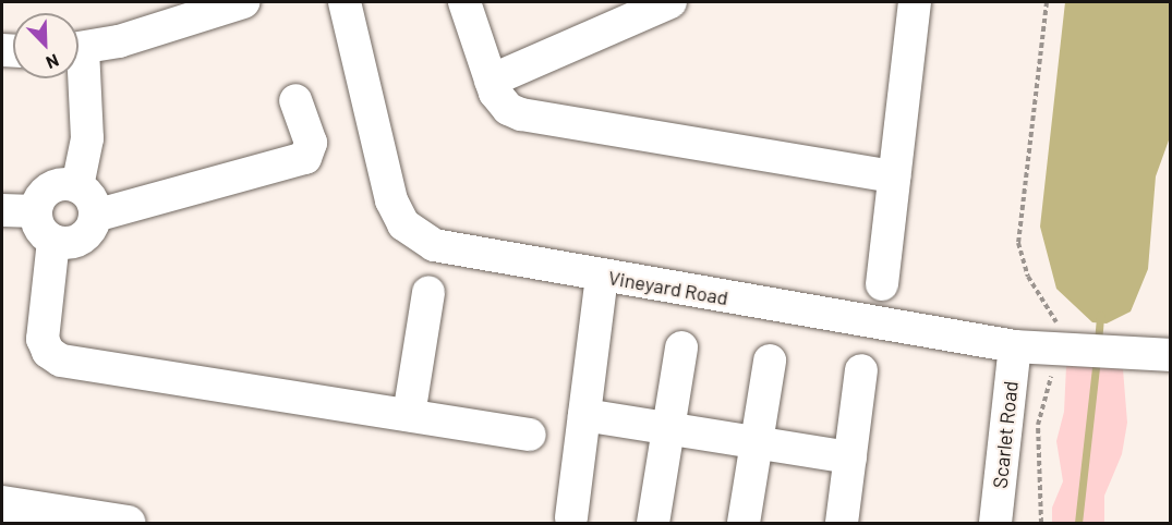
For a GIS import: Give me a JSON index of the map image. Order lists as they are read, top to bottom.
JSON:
{
  "streets": {
    "street": ["Vineyard Road", "Scarlet Road"]
  },
  "crossings": [
    ["Vineyard Road", "Scarlet Road"]
  ],
  "north": "bottom right"
}
